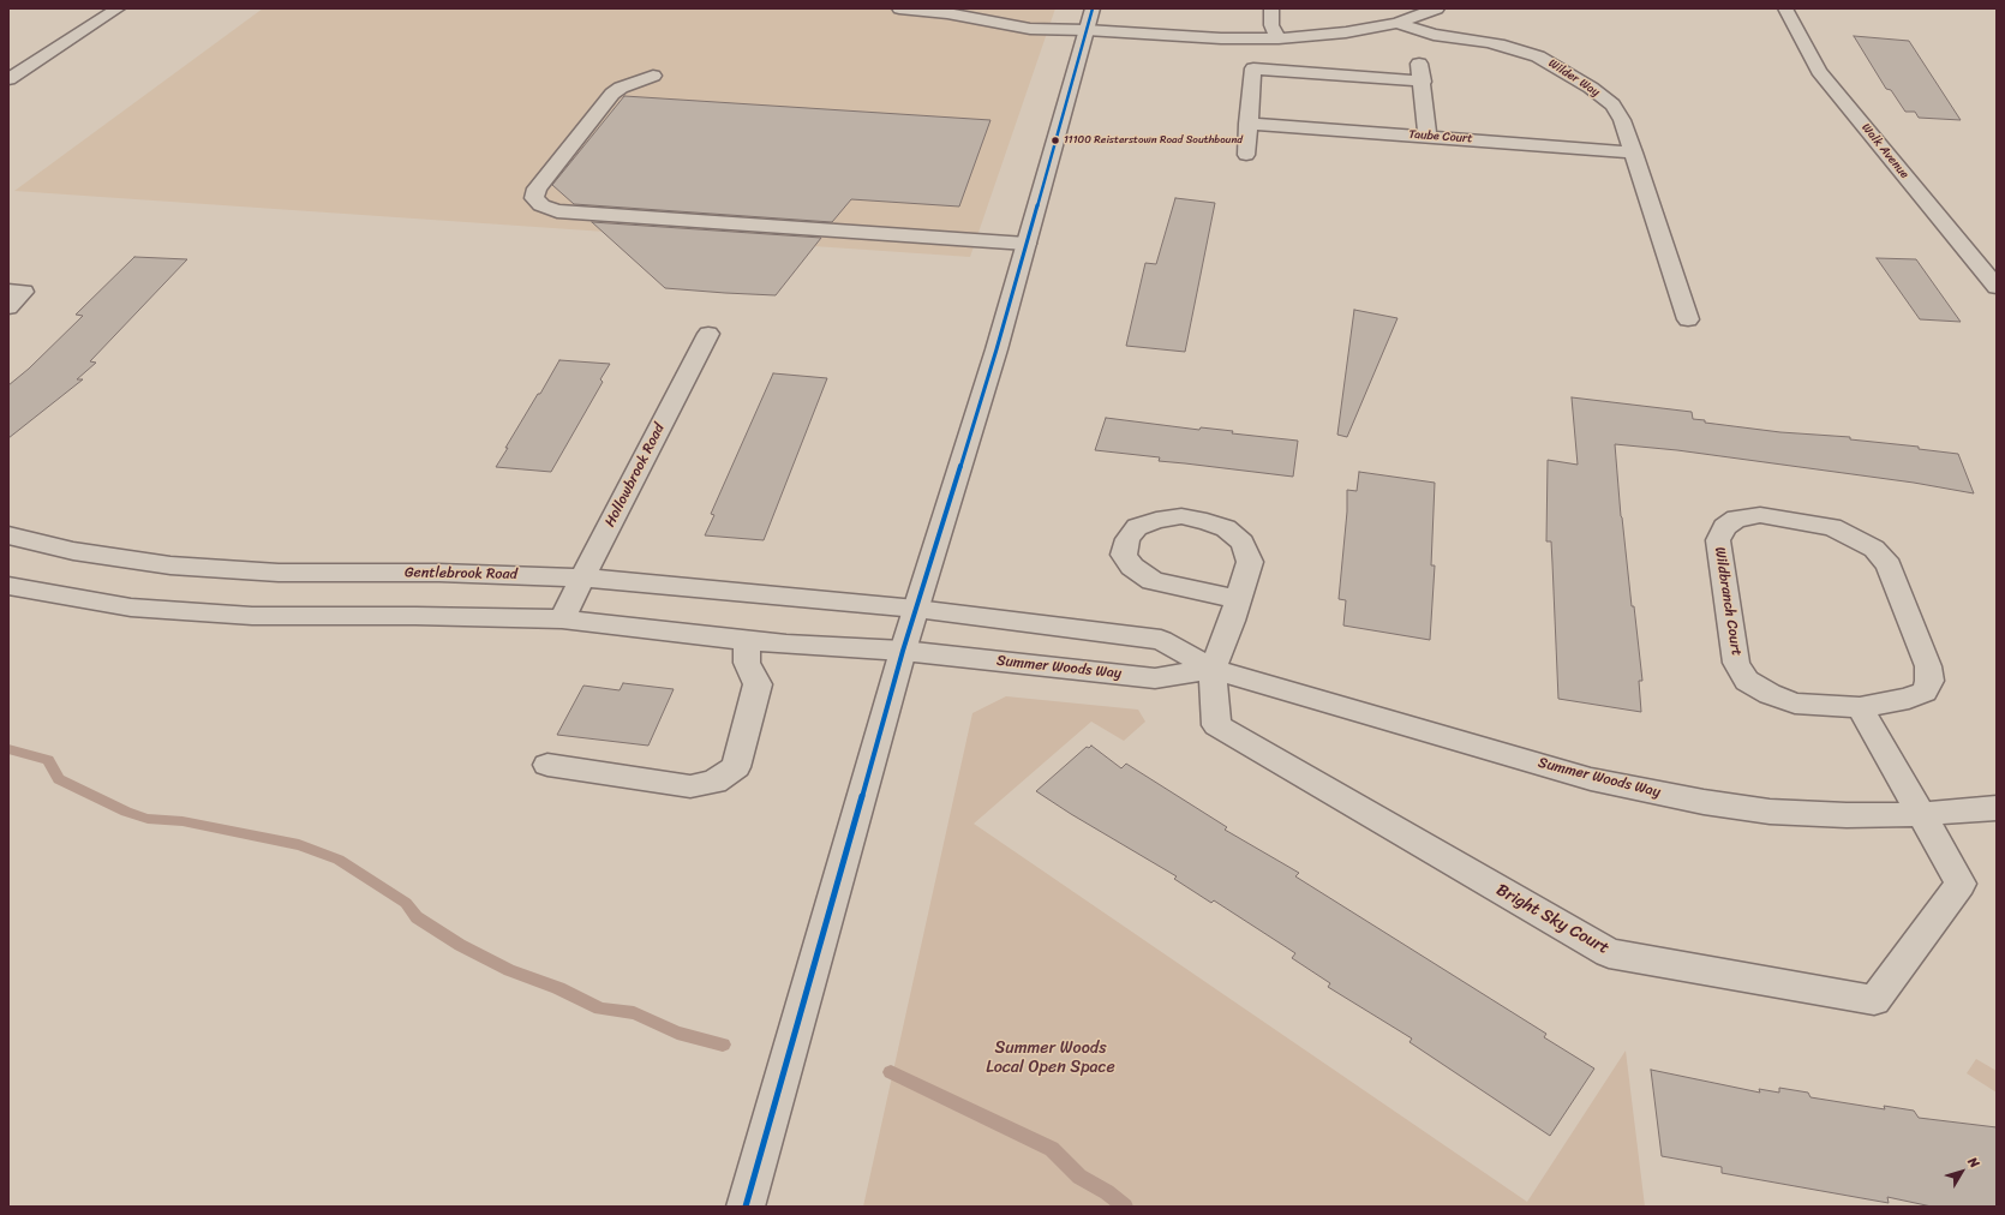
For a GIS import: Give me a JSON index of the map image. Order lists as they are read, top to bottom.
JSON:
{
  "streets": {
    "street": [
      "Wilder Way",
      "Taube Court",
      "Walk Avenue",
      "Hollowbrook Road",
      "Gentlebrook Road",
      "Wildbranch Court",
      "Summer Woods Way",
      "Bright Sky Court"
    ]
  },
  "crossings": [
    ["Wilder Way", "Taube Court"],
    ["Hollowbrook Road", "Gentlebrook Road"],
    ["Gentlebrook Road", "Summer Woods Way"],
    ["Summer Woods Way", "Bright Sky Court"]
  ],
  "parks": ["Summer Woods Local Open Space"],
  "places": ["11100 Reisterstown Road Southbound"],
  "north": "top right"
}
